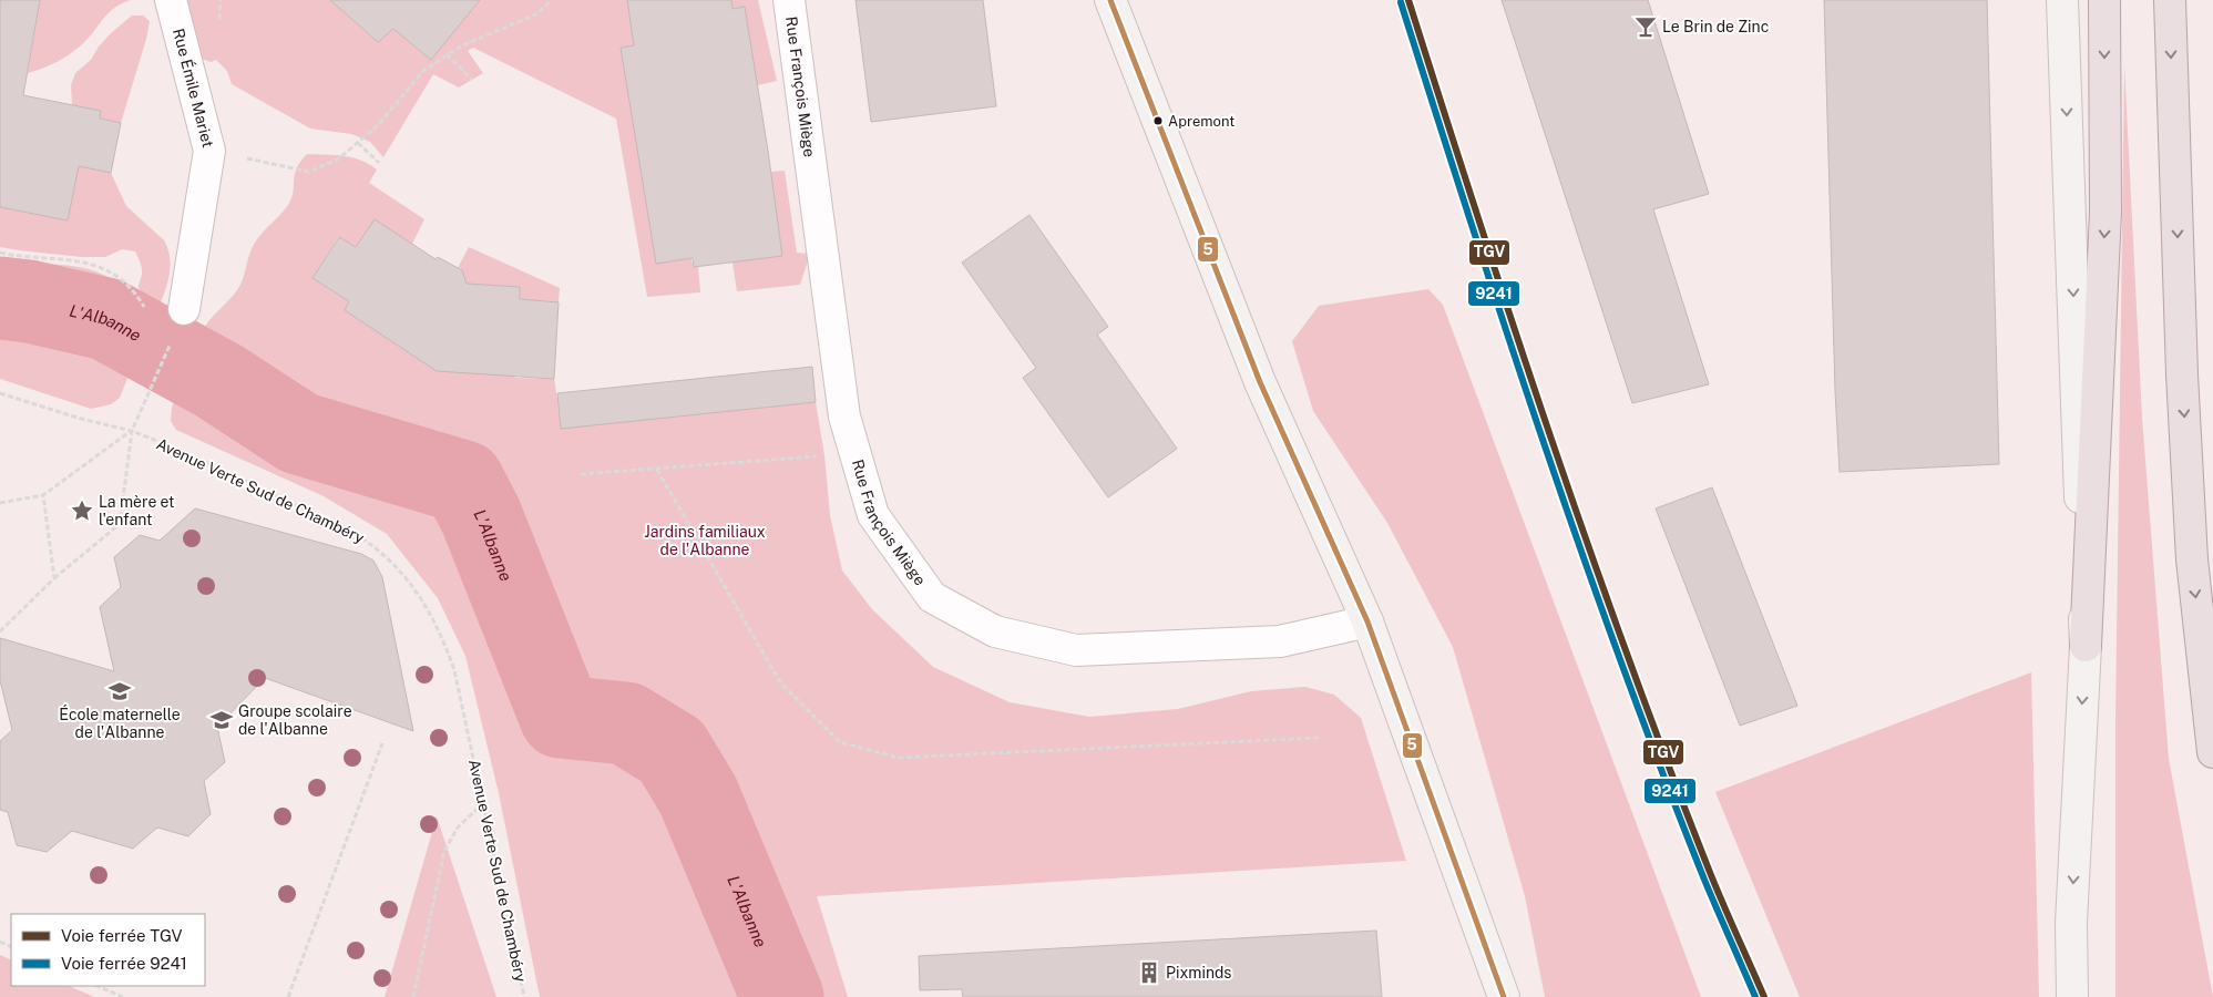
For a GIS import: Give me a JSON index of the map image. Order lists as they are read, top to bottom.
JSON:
{
  "streets": {
    "street": ["Rue François Miège", "Rue Émile Mariet"],
    "path": ["Avenue Verte Sud de Chambéry"]
  },
  "water": ["L'Albanne"],
  "parks": ["Jardins familiaux de l'Albanne"],
  "places": {
    "bar": ["Le Brin de Zinc"],
    "other": ["Apremont"],
    "place": ["La mère et l'enfant"],
    "school or university": ["École maternelle de l'Albanne", "Groupe scolaire de l'Albanne"],
    "building": ["Pixminds"]
  },
  "lines": ["rail line TGV", "transit line 5", "rail line 9241"],
  "legend": ["Voie ferrée TGV", "Voie ferrée 9241"]
}
